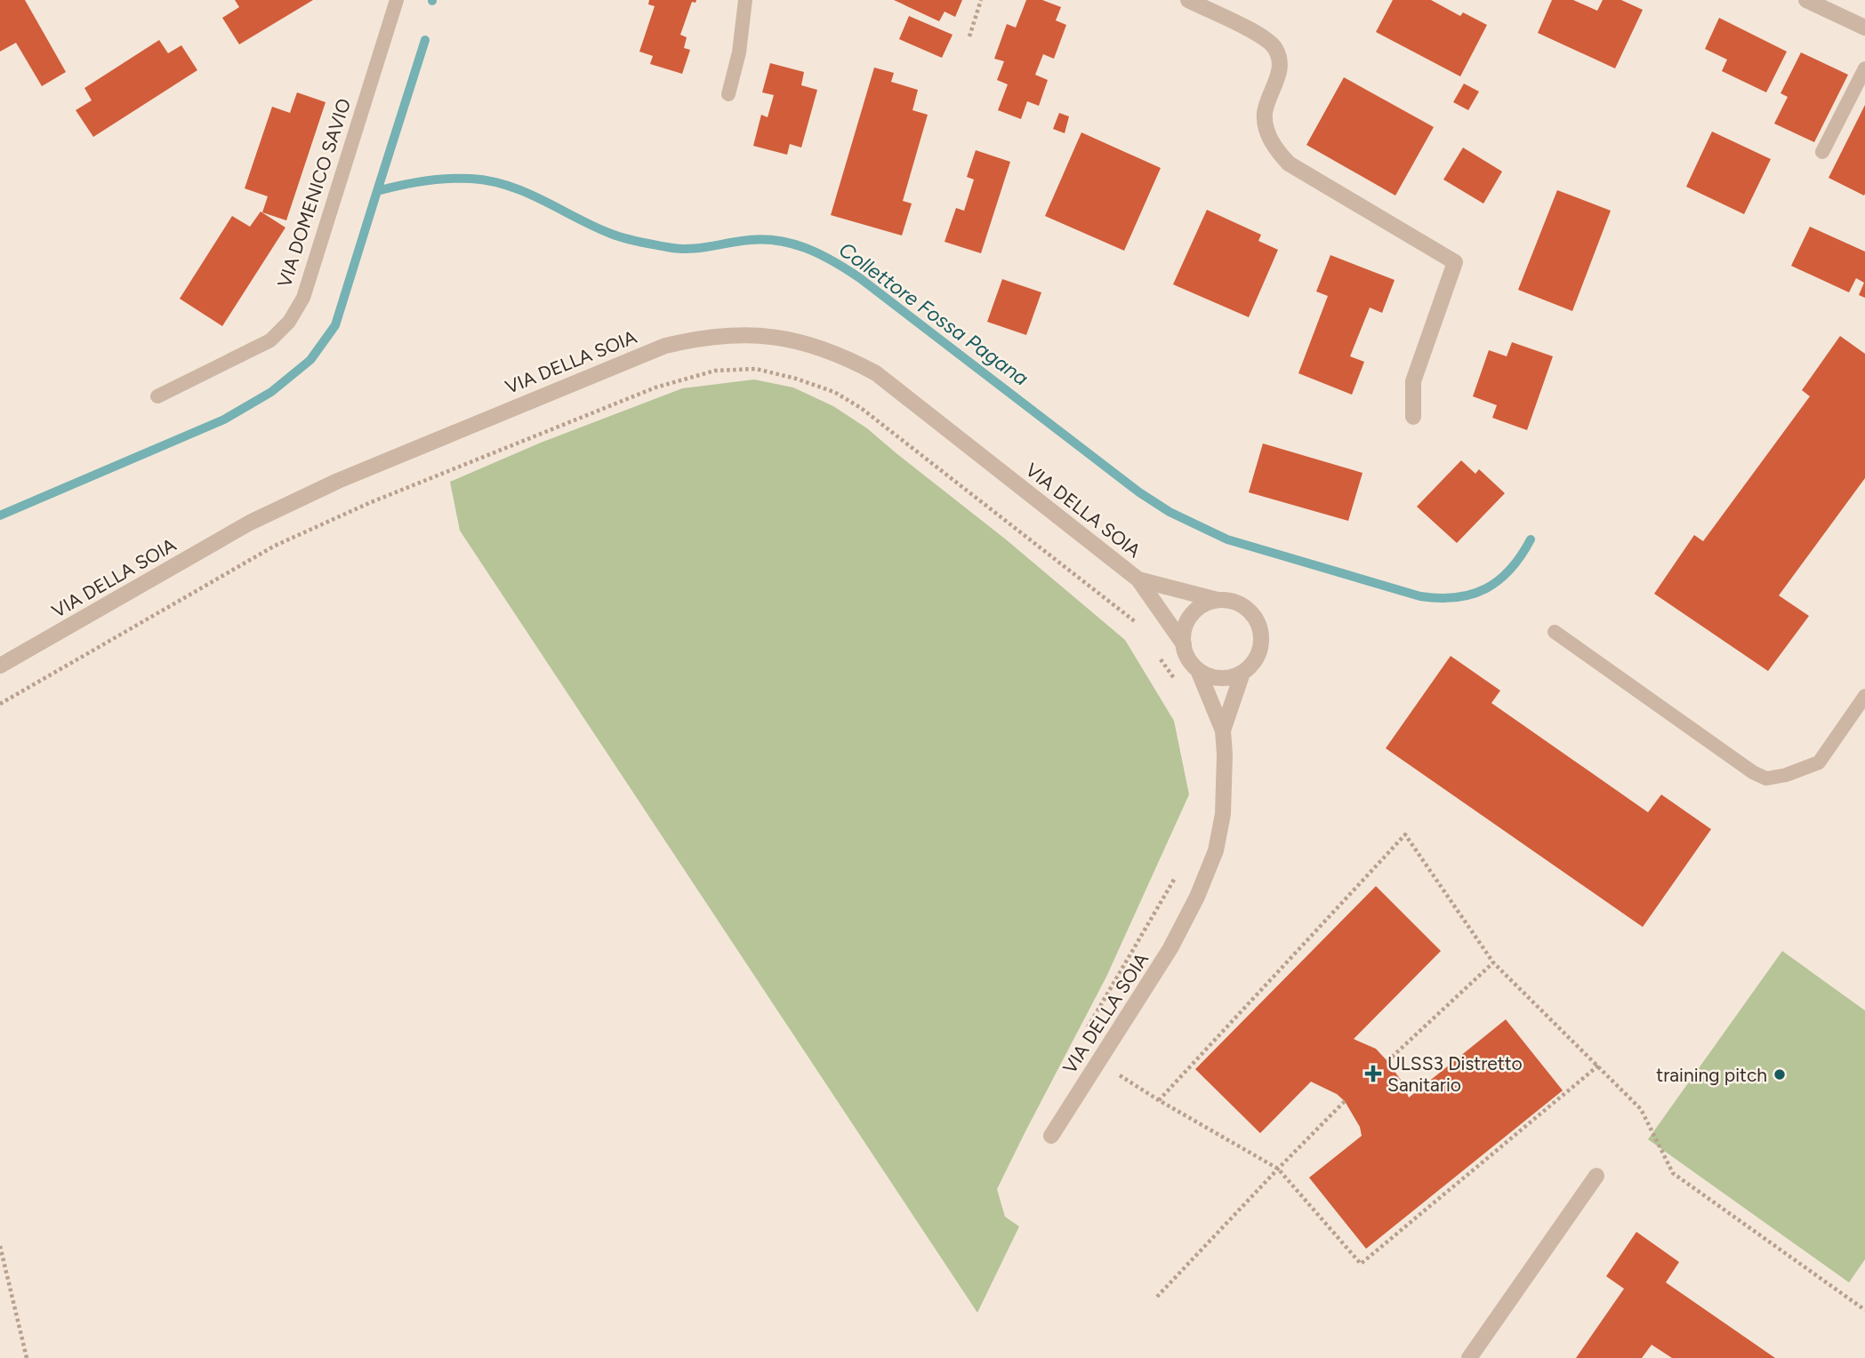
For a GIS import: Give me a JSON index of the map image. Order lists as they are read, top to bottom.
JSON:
{
  "streets": {
    "street": ["VIA DELLA SOIA"],
    "lane": ["VIA DOMENICO SAVIO"]
  },
  "water": ["Collettore Fossa Pagana"],
  "places": {
    "health": ["ULSS3 Distretto Sanitario"],
    "other": ["training pitch"]
  }
}
